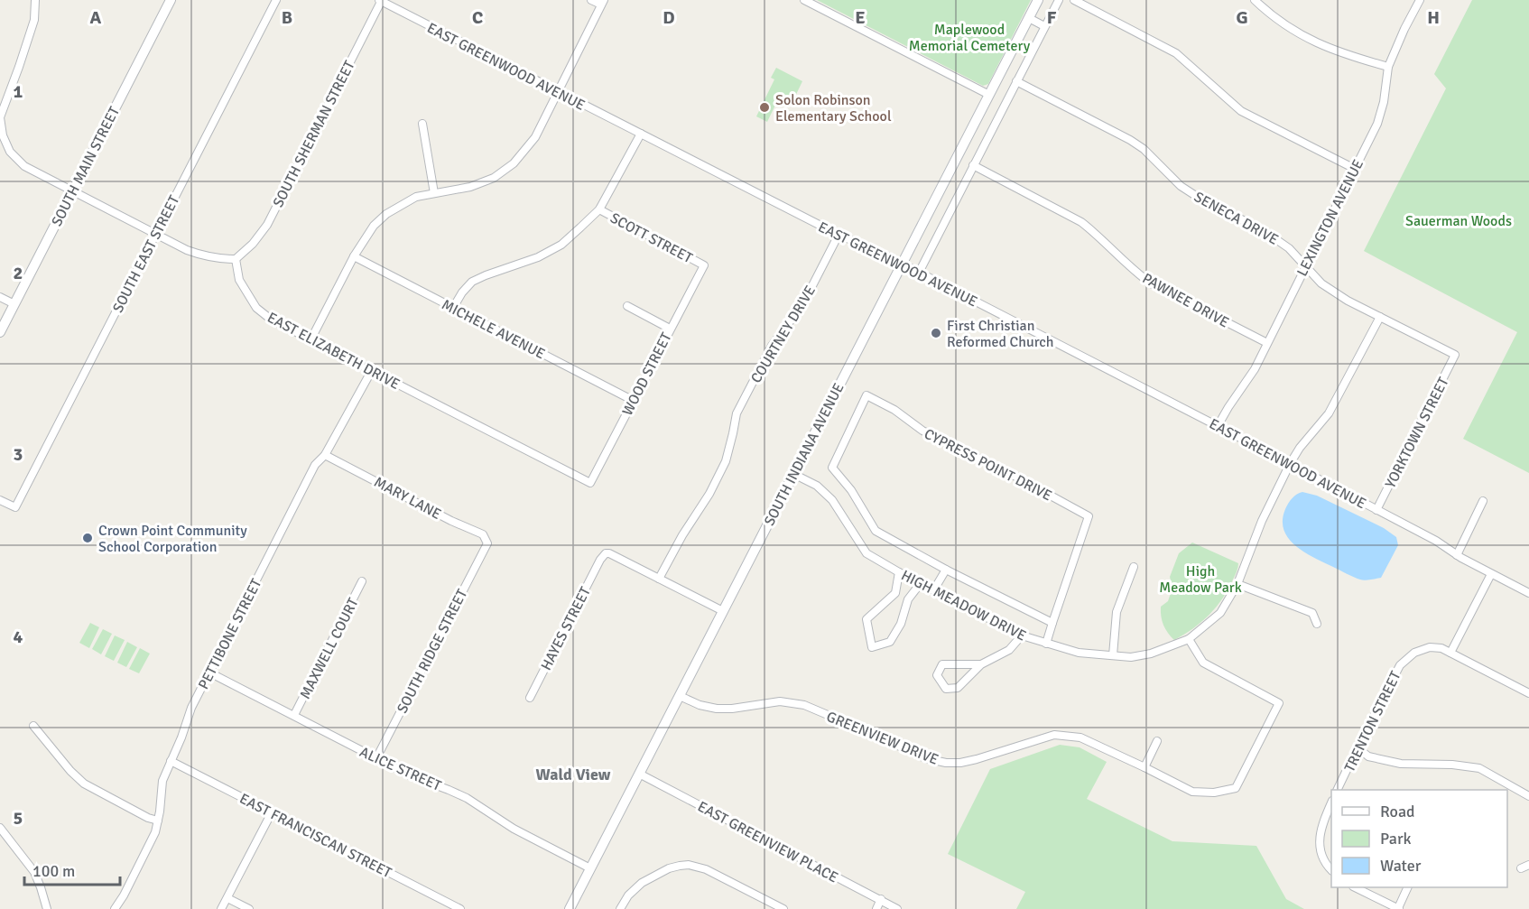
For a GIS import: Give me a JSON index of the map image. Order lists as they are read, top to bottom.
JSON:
{
  "streets": {
    "main road": ["SOUTH MAIN STREET", "SOUTH INDIANA AVENUE"],
    "street": [
      "EAST GREENWOOD AVENUE",
      "SOUTH SHERMAN STREET",
      "SENECA DRIVE",
      "LEXINGTON AVENUE",
      "SCOTT STREET",
      "SOUTH EAST STREET",
      "PAWNEE DRIVE",
      "MICHELE AVENUE",
      "COURTNEY DRIVE",
      "EAST ELIZABETH DRIVE",
      "WOOD STREET",
      "YORKTOWN STREET",
      "CYPRESS POINT DRIVE",
      "MARY LANE",
      "HIGH MEADOW DRIVE",
      "HAYES STREET",
      "PETTIBONE STREET",
      "MAXWELL COURT",
      "SOUTH RIDGE STREET",
      "TRENTON STREET",
      "GREENVIEW DRIVE",
      "ALICE STREET",
      "EAST FRANCISCAN STREET",
      "EAST GREENVIEW PLACE"
    ]
  },
  "crossings": [
    ["EAST GREENWOOD AVENUE", "SOUTH SHERMAN STREET"],
    ["EAST GREENWOOD AVENUE", "LEXINGTON AVENUE"],
    ["EAST GREENWOOD AVENUE", "COURTNEY DRIVE"],
    ["EAST GREENWOOD AVENUE", "YORKTOWN STREET"],
    ["EAST GREENWOOD AVENUE", "SOUTH INDIANA AVENUE"],
    ["EAST GREENWOOD AVENUE", "HIGH MEADOW DRIVE"],
    ["SOUTH SHERMAN STREET", "EAST ELIZABETH DRIVE"],
    ["SENECA DRIVE", "LEXINGTON AVENUE"],
    ["SENECA DRIVE", "YORKTOWN STREET"],
    ["SENECA DRIVE", "HIGH MEADOW DRIVE"],
    ["LEXINGTON AVENUE", "PAWNEE DRIVE"],
    ["SCOTT STREET", "WOOD STREET"],
    ["MICHELE AVENUE", "WOOD STREET"],
    ["COURTNEY DRIVE", "HAYES STREET"],
    ["EAST ELIZABETH DRIVE", "WOOD STREET"],
    ["EAST ELIZABETH DRIVE", "PETTIBONE STREET"],
    ["SOUTH INDIANA AVENUE", "HIGH MEADOW DRIVE"],
    ["SOUTH INDIANA AVENUE", "GREENVIEW DRIVE"],
    ["SOUTH INDIANA AVENUE", "ALICE STREET"],
    ["SOUTH INDIANA AVENUE", "EAST GREENVIEW PLACE"],
    ["MARY LANE", "PETTIBONE STREET"],
    ["MARY LANE", "SOUTH RIDGE STREET"],
    ["HIGH MEADOW DRIVE", "GREENVIEW DRIVE"],
    ["PETTIBONE STREET", "ALICE STREET"],
    ["PETTIBONE STREET", "EAST FRANCISCAN STREET"],
    ["MAXWELL COURT", "ALICE STREET"],
    ["SOUTH RIDGE STREET", "ALICE STREET"]
  ],
  "districts": ["Wald View"],
  "parks": ["Maplewood Memorial Cemetery", "Sauerman Woods", "High Meadow Park"],
  "places": ["Solon Robinson Elementary School", "First Christian Reformed Church", "Crown Point Community School Corporation"],
  "legend": ["Road", "Park", "Water"],
  "scale_bar": "100 m",
  "grid": {
    "columns": [
      "A",
      "B",
      "C",
      "D",
      "E",
      "F",
      "G",
      "H"
    ],
    "rows": [
      "1",
      "2",
      "3",
      "4",
      "5"
    ]
  }
}
